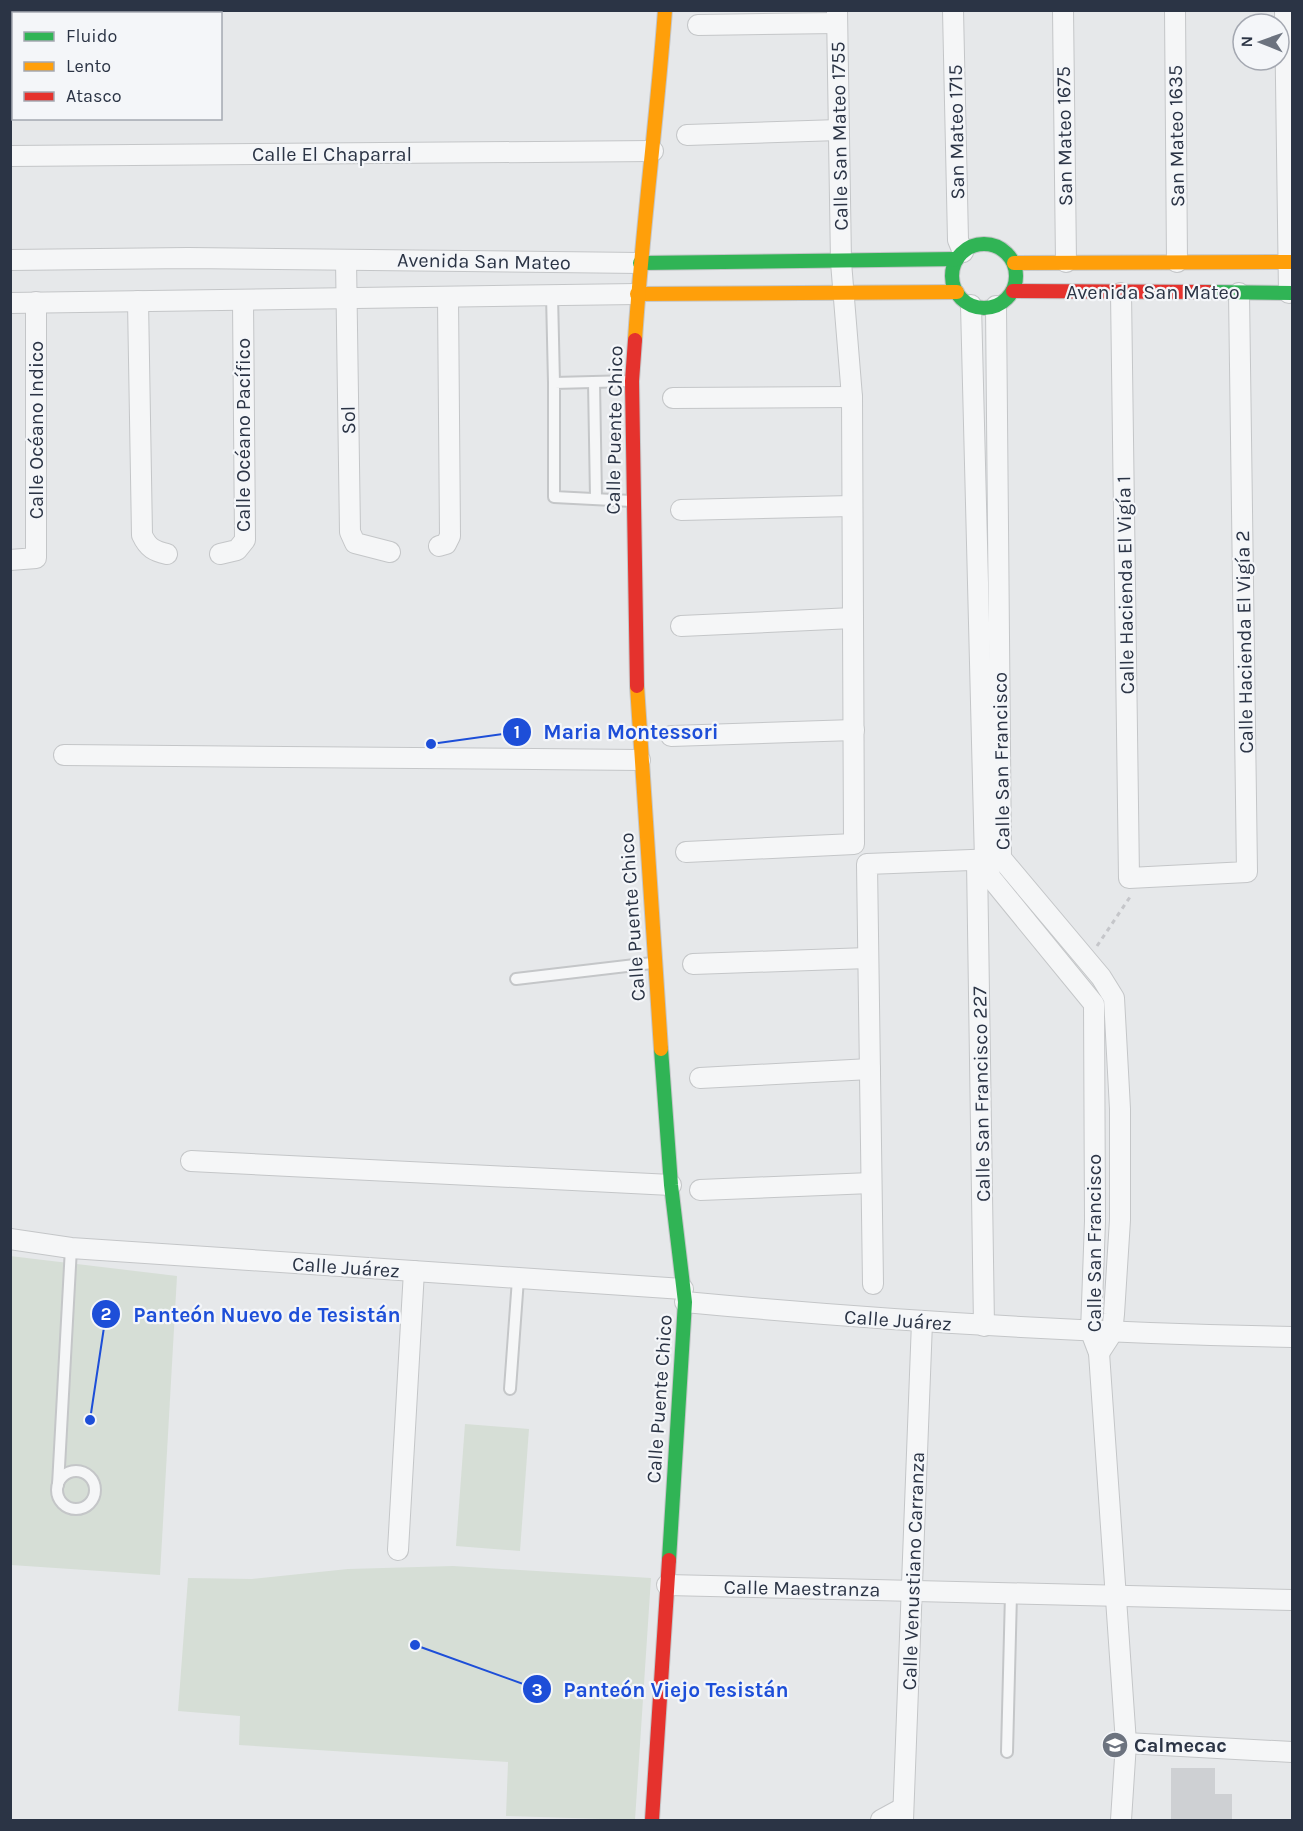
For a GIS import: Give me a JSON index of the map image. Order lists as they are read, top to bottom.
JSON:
{
  "streets": {
    "main road": ["Avenida San Mateo", "Calle Puente Chico"],
    "street": [
      "San Mateo 1715",
      "Calle San Mateo 1755",
      "San Mateo 1675",
      "San Mateo 1635",
      "Calle El Chaparral",
      "Sol",
      "Calle Océano Indico",
      "Calle Océano Pacífico",
      "Calle Hacienda El Vigía 1",
      "Calle Hacienda El Vigía 2",
      "Calle San Francisco",
      "Calle San Francisco 227",
      "Calle Juárez",
      "Calle Venustiano Carranza",
      "Calle Maestranza"
    ]
  },
  "crossings": [
    ["San Mateo 1715", "Avenida San Mateo"],
    ["San Mateo 1715", "Calle San Francisco"],
    ["Calle San Mateo 1755", "Avenida San Mateo"],
    ["San Mateo 1675", "Avenida San Mateo"],
    ["San Mateo 1635", "Avenida San Mateo"],
    ["Calle El Chaparral", "Calle Puente Chico"],
    ["Avenida San Mateo", "Sol"],
    ["Avenida San Mateo", "Calle Océano Indico"],
    ["Avenida San Mateo", "Calle Puente Chico"],
    ["Avenida San Mateo", "Calle Océano Pacífico"],
    ["Avenida San Mateo", "Calle Hacienda El Vigía 1"],
    ["Avenida San Mateo", "Calle Hacienda El Vigía 2"],
    ["Avenida San Mateo", "Calle San Francisco"],
    ["Calle Puente Chico", "Calle Juárez"],
    ["Calle Puente Chico", "Calle Maestranza"],
    ["Calle Hacienda El Vigía 1", "Calle Hacienda El Vigía 2"],
    ["Calle San Francisco", "Calle San Francisco 227"],
    ["Calle San Francisco", "Calle Juárez"],
    ["Calle San Francisco", "Calle Maestranza"],
    ["Calle San Francisco 227", "Calle Juárez"],
    ["Calle Juárez", "Calle Venustiano Carranza"],
    ["Calle Venustiano Carranza", "Calle Maestranza"]
  ],
  "places": {
    "other": ["Maria Montessori", "Panteón Nuevo de Tesistán", "Panteón Viejo Tesistán"],
    "school or university": ["Calmecac"]
  },
  "legend": ["Fluido", "Lento", "Atasco"],
  "north": "left"
}
